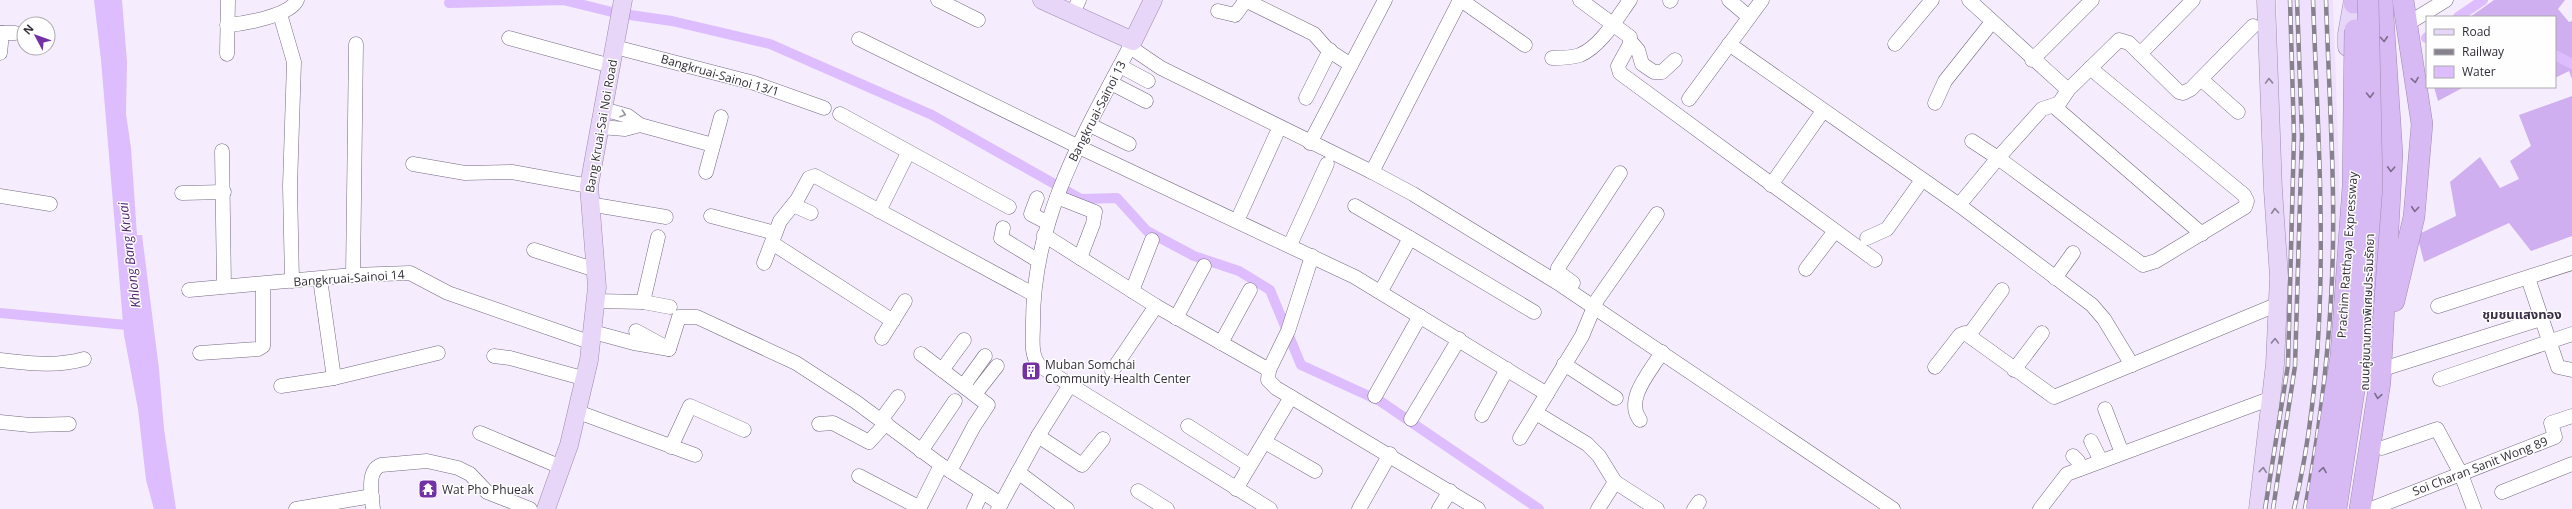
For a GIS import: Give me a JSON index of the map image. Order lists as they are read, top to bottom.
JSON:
{
  "streets": {
    "highway": ["Prachim Ratthaya Expressway"],
    "main road": ["Bang Kruai-Sai Noi Road", "ถนนคู่ขนานทางพิเศษประจิมรัถยา"],
    "street": [
      "Bangkruai-Sainoi 13/1",
      "Bangkruai-Sainoi 13",
      "Bangkruai-Sainoi 14",
      "Soi Charan Sanit Wong 89"
    ]
  },
  "crossings": [
    ["Bangkruai-Sainoi 13/1", "Bang Kruai-Sai Noi Road"],
    ["Bang Kruai-Sai Noi Road", "Bangkruai-Sainoi 14"],
    ["Prachim Ratthaya Expressway", "ถนนคู่ขนานทางพิเศษประจิมรัถยา"]
  ],
  "districts": ["ชุมชนแสงทอง"],
  "water": ["Khlong Bang Kruai"],
  "places": {
    "building": ["Muban Somchai Community Health Center"],
    "temple": ["Wat Pho Phueak"]
  },
  "legend": ["Road", "Railway", "Water"],
  "north": "top left"
}
